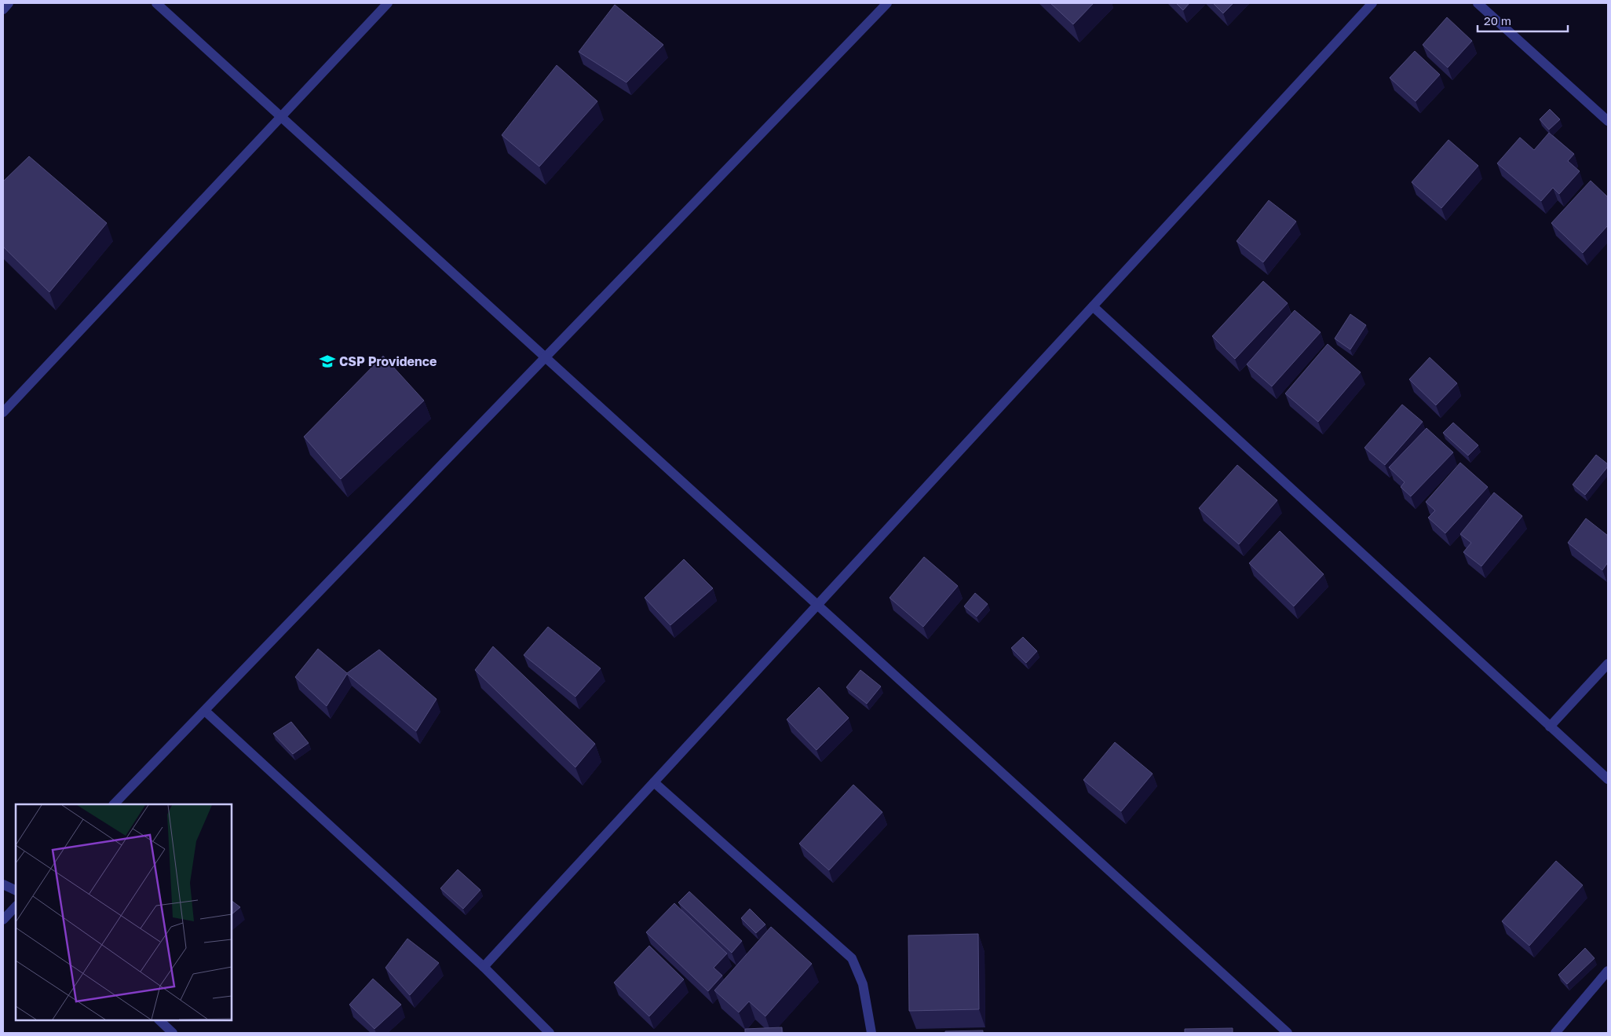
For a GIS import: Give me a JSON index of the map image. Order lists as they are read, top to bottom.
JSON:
{
  "places": {
    "school or university": ["CSP Providence"]
  },
  "scale_bar": "20 m"
}
